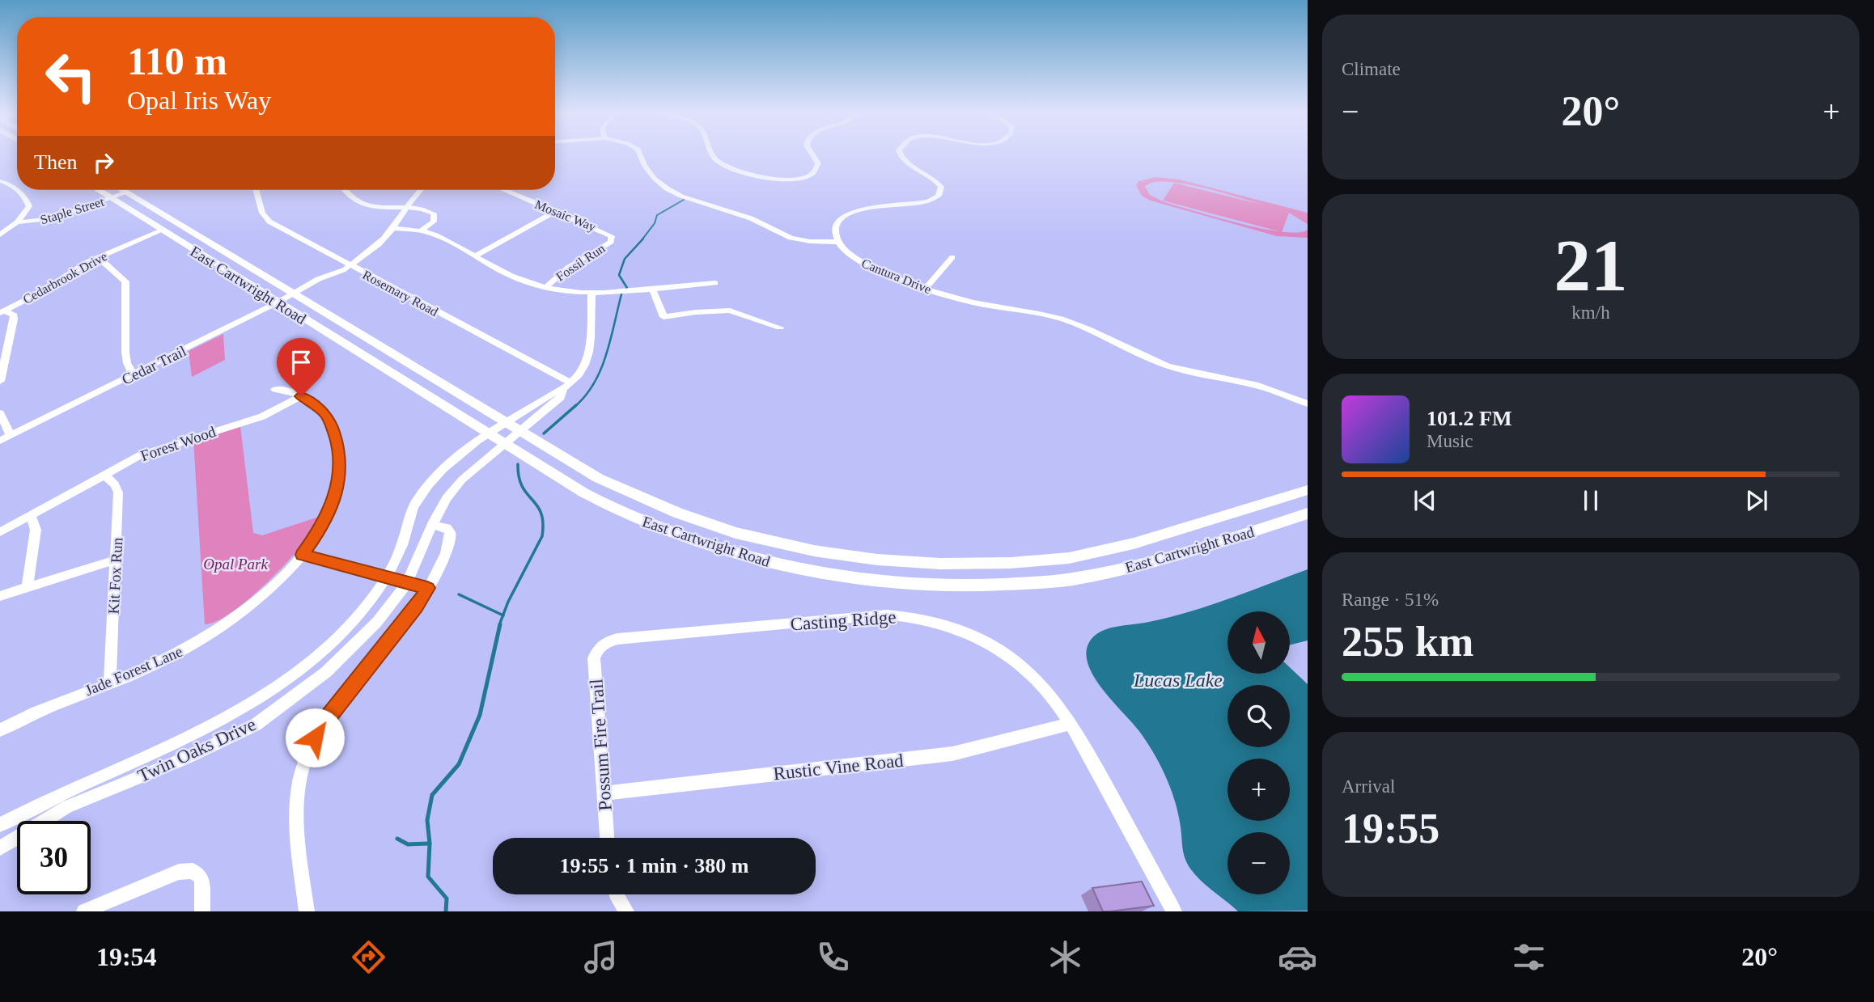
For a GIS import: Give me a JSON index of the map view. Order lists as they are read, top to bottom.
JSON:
{
  "streets": {
    "main road": ["East Cartwright Road"],
    "street": [
      "Staple Street",
      "Mosaic Way",
      "Fossil Run",
      "Cantura Drive",
      "Cedarbrook Drive",
      "Rosemary Road",
      "Cedar Trail",
      "Forest Wood",
      "Kit Fox Run",
      "Casting Ridge",
      "Jade Forest Lane",
      "Possum Fire Trail",
      "Twin Oaks Drive",
      "Rustic Vine Road"
    ]
  },
  "crossings": [
    ["Staple Street", "East Cartwright Road"],
    ["Mosaic Way", "Fossil Run"],
    ["Cedarbrook Drive", "East Cartwright Road"],
    ["East Cartwright Road", "Cedar Trail"],
    ["East Cartwright Road", "Twin Oaks Drive"],
    ["Rosemary Road", "Cedar Trail"],
    ["Rosemary Road", "Twin Oaks Drive"],
    ["Forest Wood", "Kit Fox Run"],
    ["Forest Wood", "Jade Forest Lane"],
    ["Kit Fox Run", "Jade Forest Lane"],
    ["Casting Ridge", "Possum Fire Trail"],
    ["Casting Ridge", "Rustic Vine Road"],
    ["Possum Fire Trail", "Rustic Vine Road"]
  ],
  "water": ["Lucas Lake"],
  "parks": ["Opal Park"],
  "north": "top",
  "page": {
    "tile": [
      "Climate",
      ["21", "km/h"],
      ["Range · 51%", "255 km"],
      ["Arrival", "19:55"]
    ],
    "turn": ["110 m", "Opal Iris Way"],
    "heat": ["−", "20°", "+"],
    "then": "Then",
    "song": ["101.2 FM", "Music"],
    "map_buttons": ["+", "−"],
    "limit": "30",
    "trip": "19:55 · 1 min · 380 m",
    "tabs": ["19:54", "20°"]
  }
}
